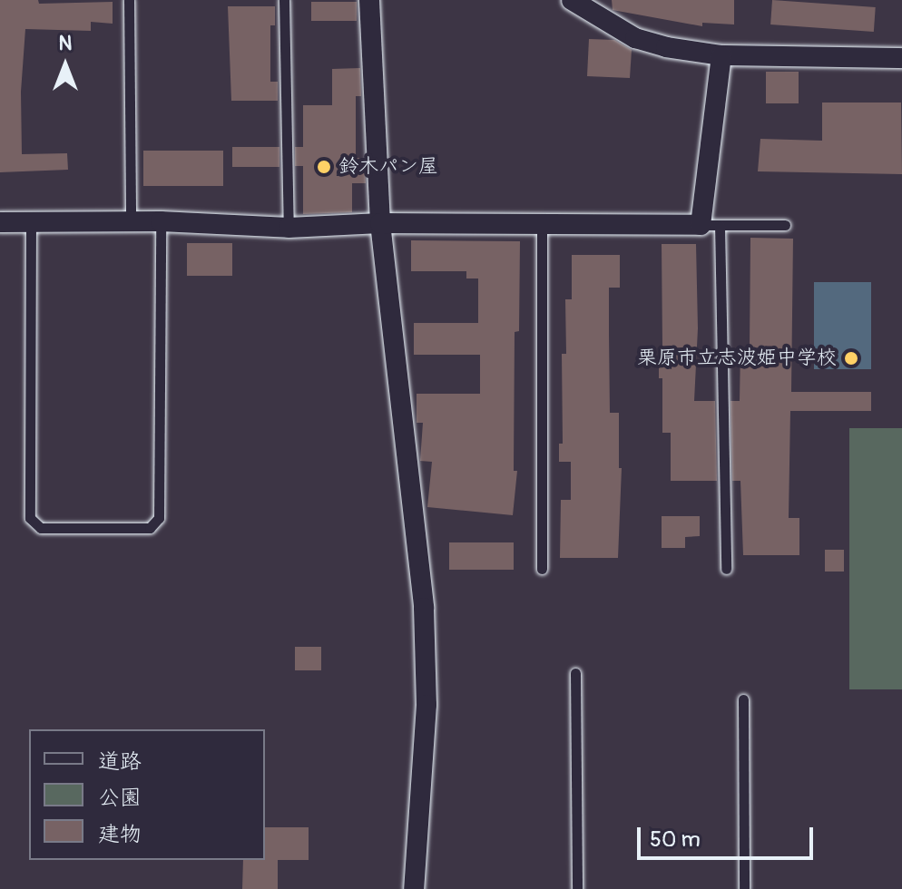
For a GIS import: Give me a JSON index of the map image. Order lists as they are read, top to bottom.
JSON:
{
  "places": ["鈴木パン屋", "栗原市立志波姫中学校"],
  "legend": ["道路", "公園", "建物"],
  "scale_bar": "50 m",
  "north": "top"
}
